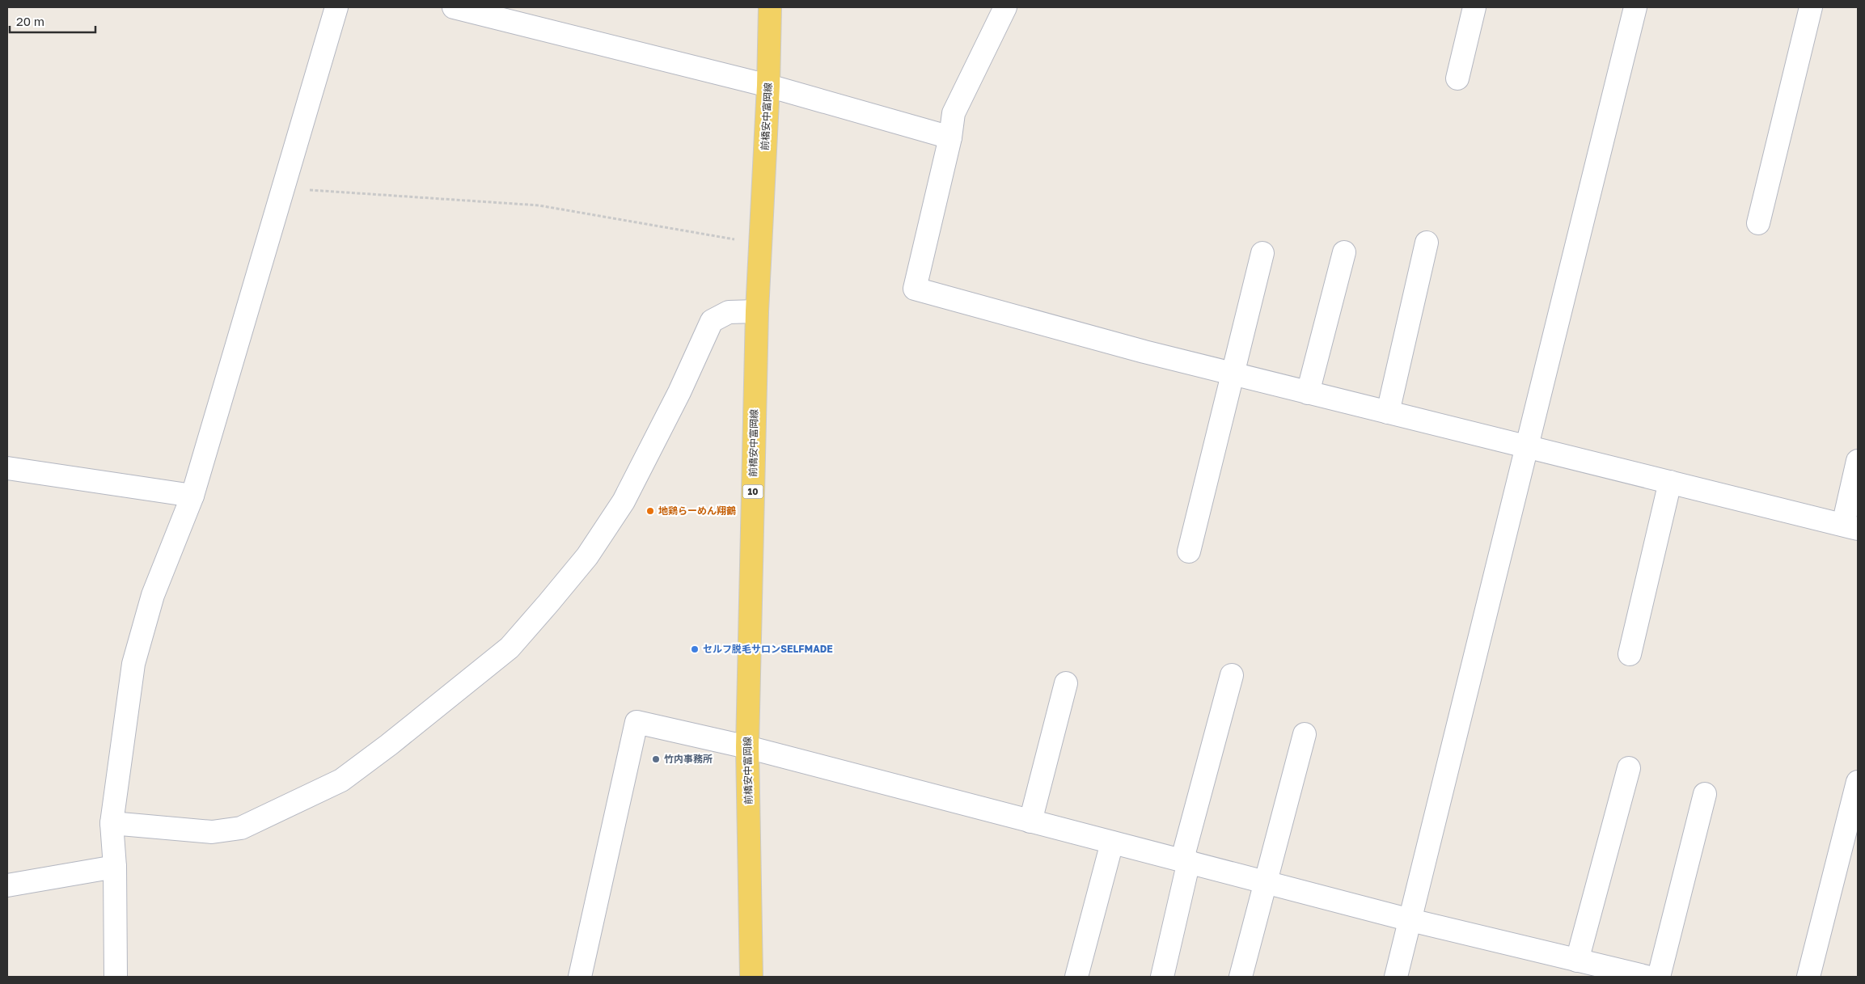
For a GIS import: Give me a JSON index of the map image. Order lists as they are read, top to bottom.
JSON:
{
  "streets": {
    "main road": ["前橋安中富岡線", "10"]
  },
  "places": ["地鶏らーめん翔鶴", "セルフ脱毛サロンSELFMADE", "竹内事務所"],
  "scale_bar": "20 m"
}
